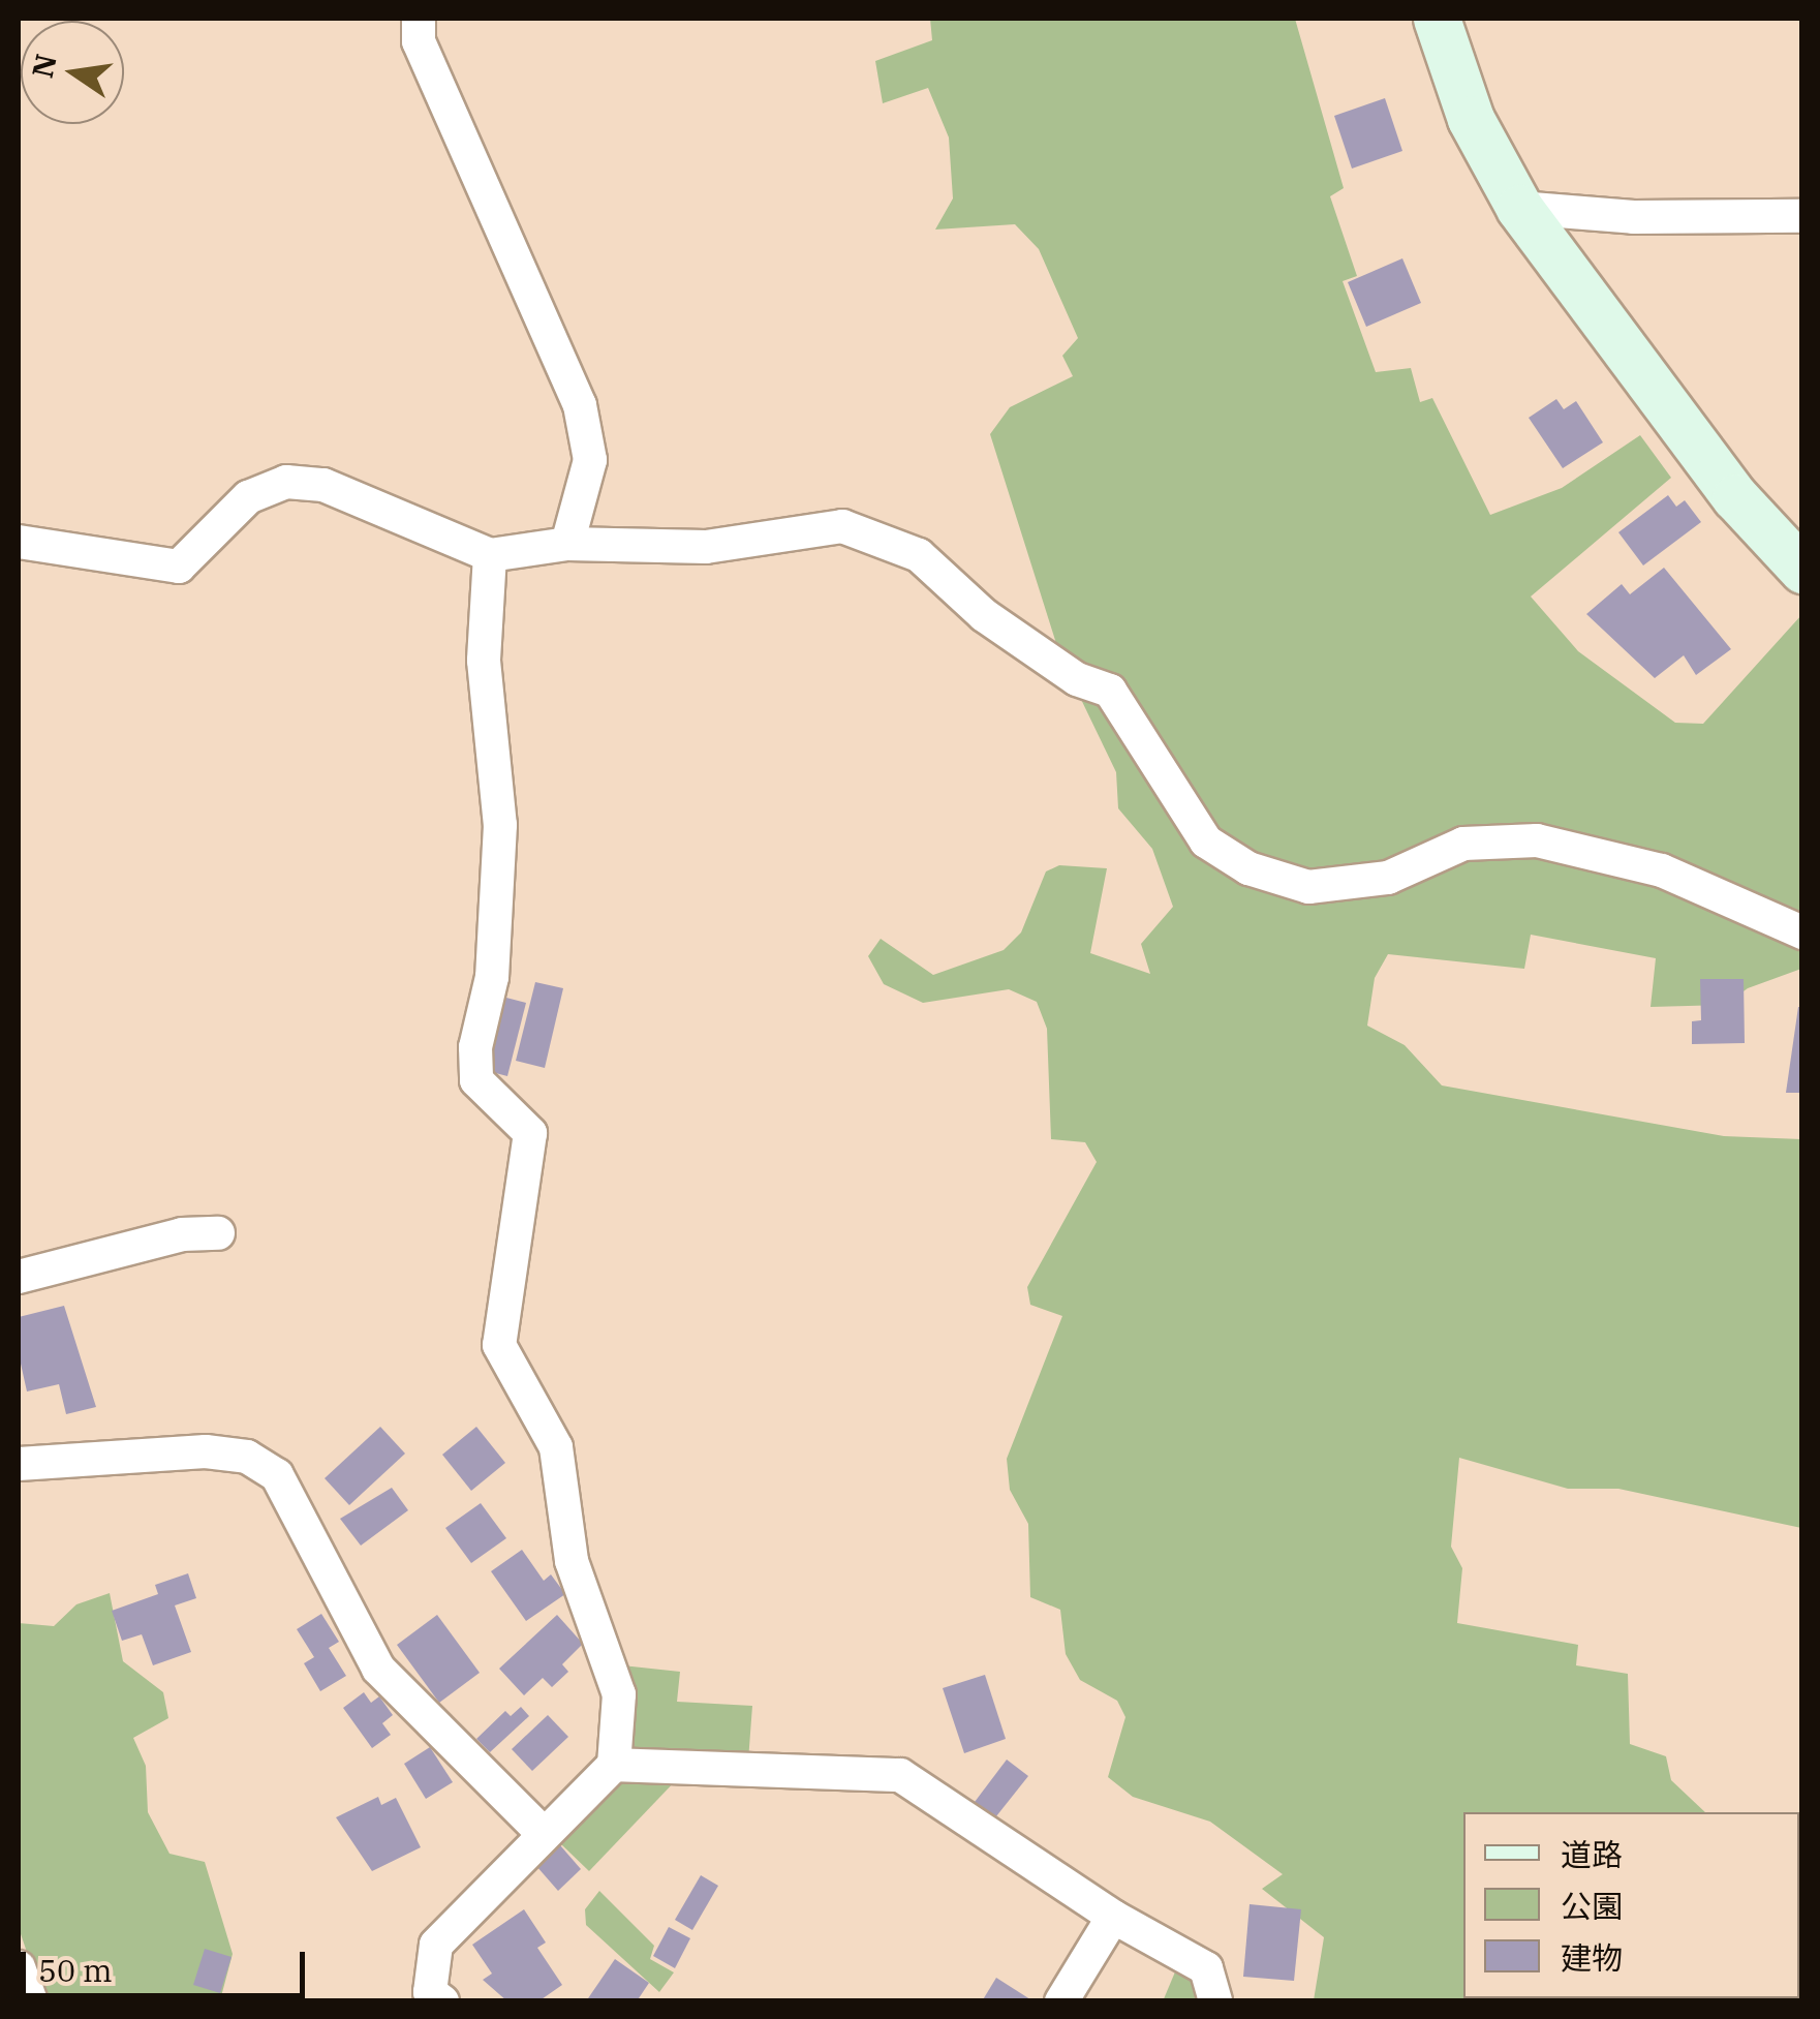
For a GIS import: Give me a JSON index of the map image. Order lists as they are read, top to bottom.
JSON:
{
  "legend": ["道路", "公園", "建物"],
  "scale_bar": "50 m",
  "north": "left"
}
